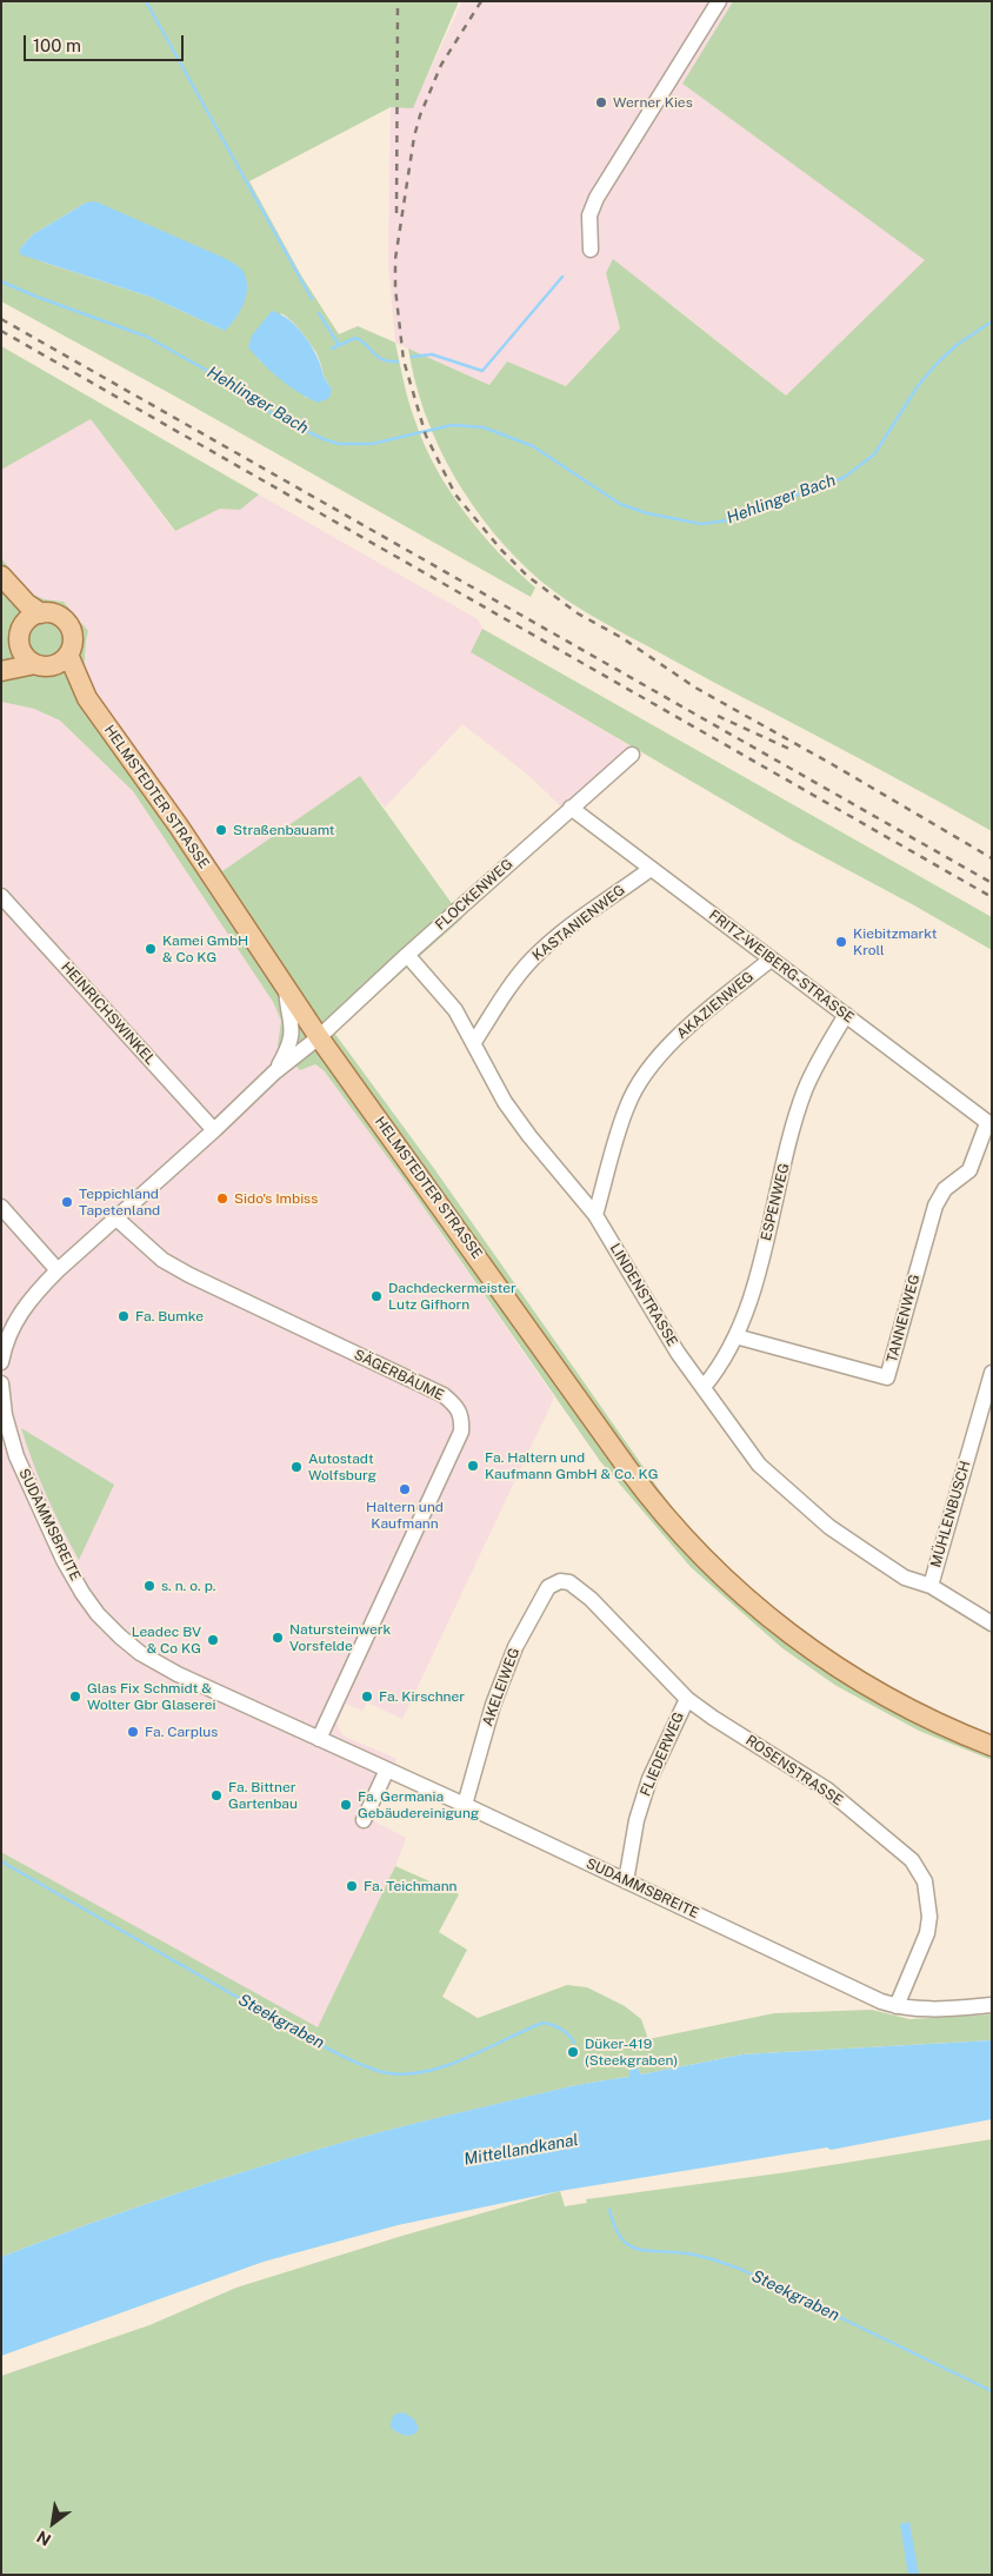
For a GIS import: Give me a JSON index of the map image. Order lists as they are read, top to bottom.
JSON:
{
  "streets": {
    "main road": ["HELMSTEDTER STRASSE"],
    "street": [
      "FLOCKENWEG",
      "KASTANIENWEG",
      "FRITZ-WEIBERG-STRASSE",
      "AKAZIENWEG",
      "HEINRICHSWINKEL",
      "ESPENWEG",
      "LINDENSTRASSE",
      "TANNENWEG",
      "SÄGERBÄUME",
      "MÜHLENBUSCH",
      "SUDAMMSBREITE",
      "AKELEIWEG",
      "FLIEDERWEG",
      "ROSENSTRASSE"
    ]
  },
  "crossings": [
    ["HELMSTEDTER STRASSE", "FLOCKENWEG"],
    ["FLOCKENWEG", "FRITZ-WEIBERG-STRASSE"],
    ["FLOCKENWEG", "LINDENSTRASSE"],
    ["KASTANIENWEG", "FRITZ-WEIBERG-STRASSE"],
    ["KASTANIENWEG", "LINDENSTRASSE"],
    ["FRITZ-WEIBERG-STRASSE", "AKAZIENWEG"],
    ["FRITZ-WEIBERG-STRASSE", "ESPENWEG"],
    ["FRITZ-WEIBERG-STRASSE", "TANNENWEG"],
    ["AKAZIENWEG", "LINDENSTRASSE"],
    ["ESPENWEG", "LINDENSTRASSE"],
    ["ESPENWEG", "TANNENWEG"],
    ["LINDENSTRASSE", "MÜHLENBUSCH"],
    ["SÄGERBÄUME", "SUDAMMSBREITE"],
    ["SUDAMMSBREITE", "AKELEIWEG"],
    ["SUDAMMSBREITE", "FLIEDERWEG"],
    ["SUDAMMSBREITE", "ROSENSTRASSE"],
    ["AKELEIWEG", "ROSENSTRASSE"],
    ["FLIEDERWEG", "ROSENSTRASSE"]
  ],
  "water": ["Hehlinger Bach", "Steekgraben", "Mittellandkanal"],
  "places": [
    "Werner Kies",
    "Straßenbauamt",
    "Kiebitzmarkt Kroll",
    "Kamei GmbH & Co KG",
    "Sido's Imbiss",
    "Teppichland Tapetenland",
    "Dachdeckermeister Lutz Gifhorn",
    "Fa. Bumke",
    "Fa. Haltern und Kaufmann GmbH & Co. KG",
    "Autostadt Wolfsburg",
    "Haltern und Kaufmann",
    "s. n. o. p.",
    "Natursteinwerk Vorsfelde",
    "Leadec BV & Co KG",
    "Glas Fix Schmidt & Wolter Gbr Glaserei",
    "Fa. Kirschner",
    "Fa. Carplus",
    "Fa. Bittner Gartenbau",
    "Fa. Germania Gebäudereinigung",
    "Fa. Teichmann",
    "Düker-419 (Steekgraben)"
  ],
  "scale_bar": "100 m",
  "north": "bottom left"
}
